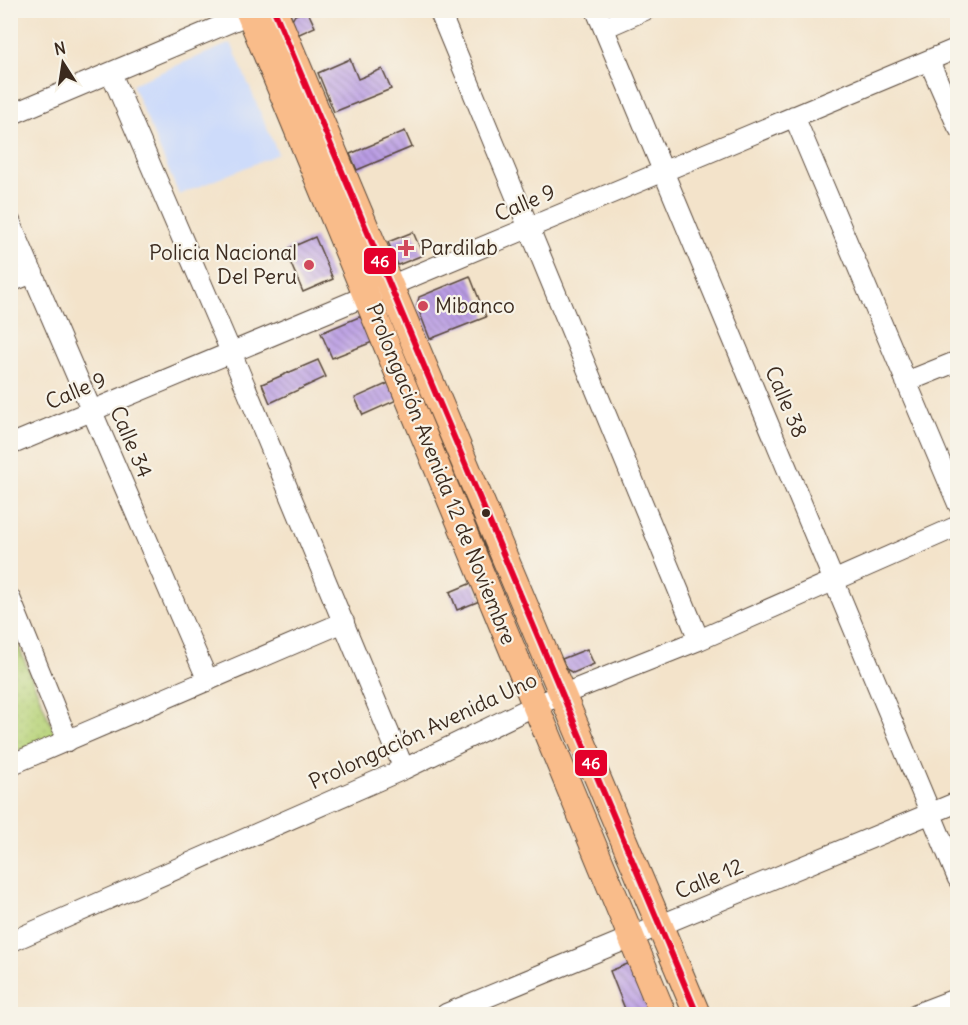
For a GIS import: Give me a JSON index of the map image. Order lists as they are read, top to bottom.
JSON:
{
  "streets": {
    "main road": ["Prolongación Avenida 12 de Noviembre"],
    "street": [
      "Calle 9",
      "Calle 38",
      "Calle 34",
      "Prolongación Avenida Uno",
      "Calle 12"
    ]
  },
  "crossings": [
    ["Calle 9", "Calle 38"],
    ["Calle 9", "Calle 34"],
    ["Calle 9", "Prolongación Avenida 12 de Noviembre"],
    ["Calle 38", "Prolongación Avenida Uno"],
    ["Calle 38", "Calle 12"],
    ["Prolongación Avenida 12 de Noviembre", "Prolongación Avenida Uno"],
    ["Prolongación Avenida 12 de Noviembre", "Calle 12"]
  ],
  "places": {
    "health": ["Pardilab"],
    "other": ["Policia Nacional Del Peru", "Mibanco"]
  },
  "lines": ["transit line 46"],
  "north": "top"
}
